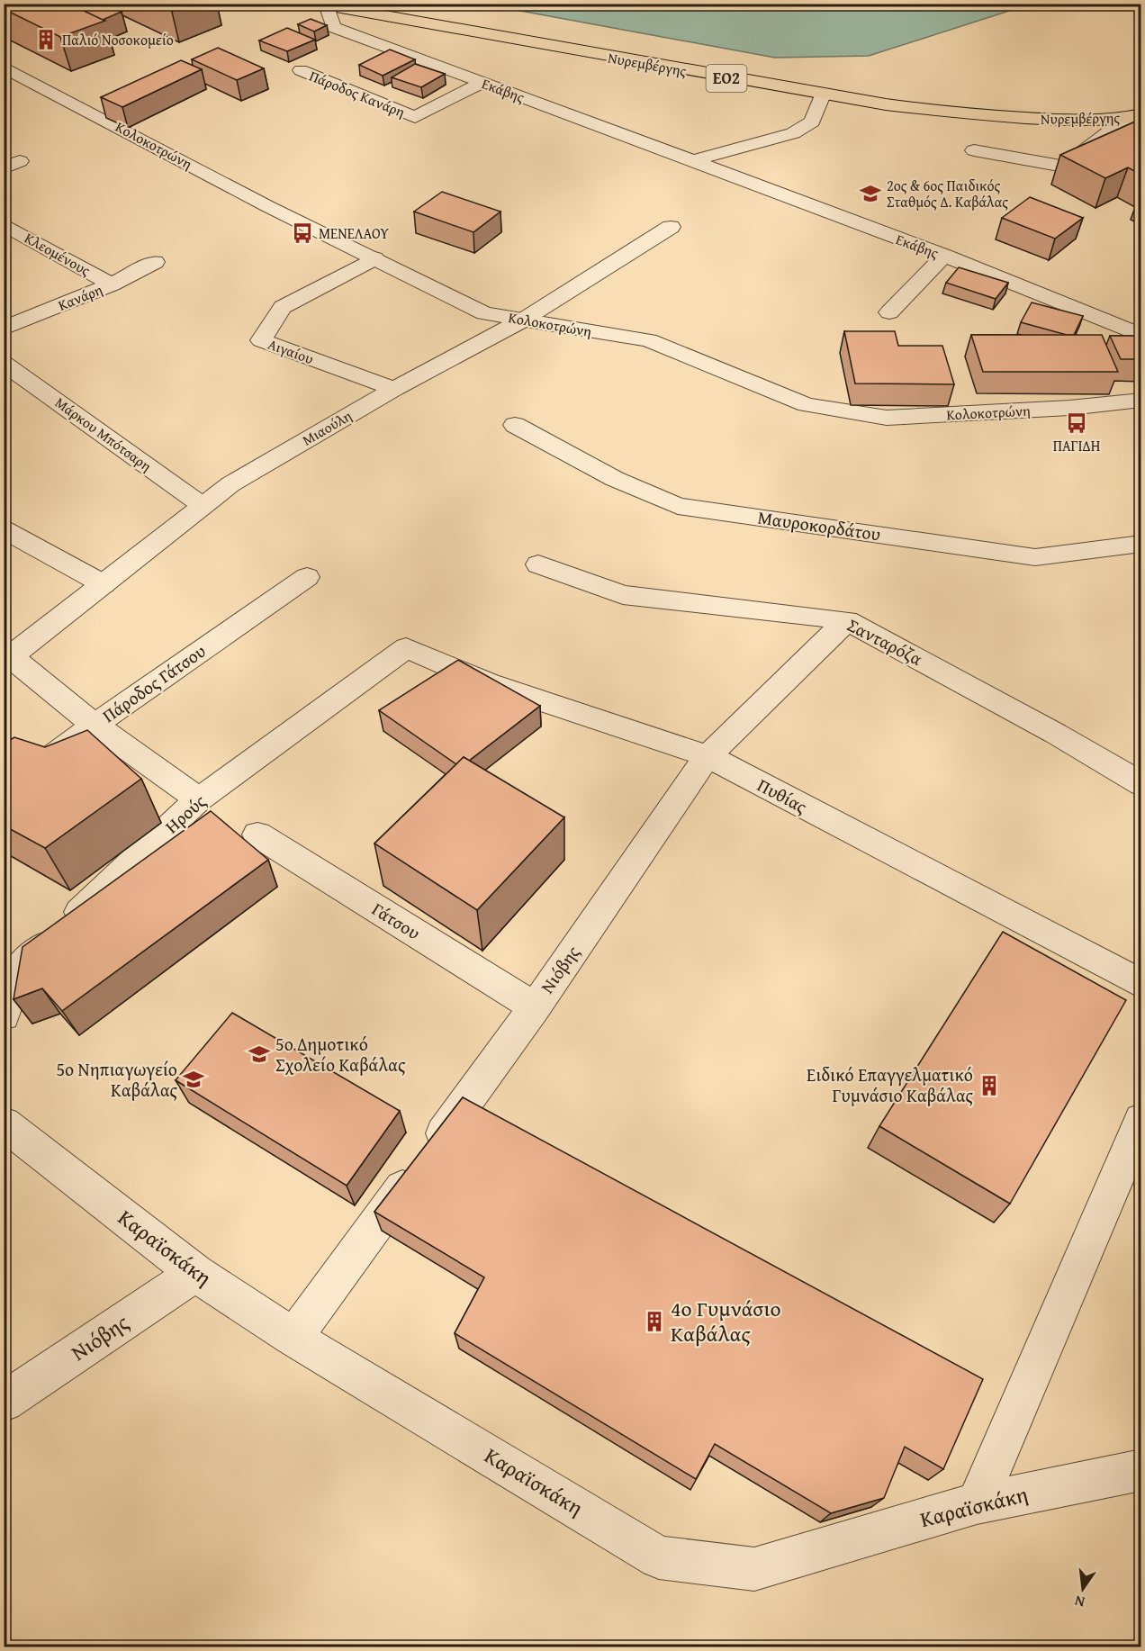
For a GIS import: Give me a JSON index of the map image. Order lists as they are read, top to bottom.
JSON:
{
  "streets": {
    "main road": ["Νυρεμβέργης", "ΕΟ2"],
    "street": [
      "Εκάβης",
      "Πάροδος Κανάρη",
      "Κολοκοτρώνη",
      "Κλεομένους",
      "Κανάρη",
      "Αιγαίου",
      "Μιαούλη",
      "Μάρκου Μπότσαρη",
      "Μαυροκορδάτου",
      "Σανταρόζα",
      "Πάροδος Γάτσου",
      "Πυθίας",
      "Ηρούς",
      "Γάτσου",
      "Νιόβης",
      "Καραϊσκάκη"
    ]
  },
  "crossings": [
    ["Νυρεμβέργης", "Εκάβης"],
    ["Εκάβης", "Πάροδος Κανάρη"],
    ["Κολοκοτρώνη", "Αιγαίου"],
    ["Κολοκοτρώνη", "Μιαούλη"],
    ["Κλεομένους", "Κανάρη"],
    ["Αιγαίου", "Μιαούλη"],
    ["Μιαούλη", "Μάρκου Μπότσαρη"],
    ["Σανταρόζα", "Νιόβης"],
    ["Πυθίας", "Ηρούς"],
    ["Πυθίας", "Νιόβης"],
    ["Γάτσου", "Νιόβης"],
    ["Νιόβης", "Καραϊσκάκη"]
  ],
  "places": {
    "building": ["Παλιό Νοσοκομείο", "Ειδικό Επαγγελματικό Γυμνάσιο Καβάλας", "4ο Γυμνάσιο Καβάλας"],
    "school or university": ["2ος & 6ος Παιδικός Σταθμός Δ. Καβάλας", "5ο Δημοτικό Σχολείο Καβάλας", "5ο Νηπιαγωγείο Καβάλας"],
    "bus stop": ["ΜΕΝΕΛΑΟΥ", "ΠΑΓΙΔΗ"]
  },
  "north": "bottom"
}
